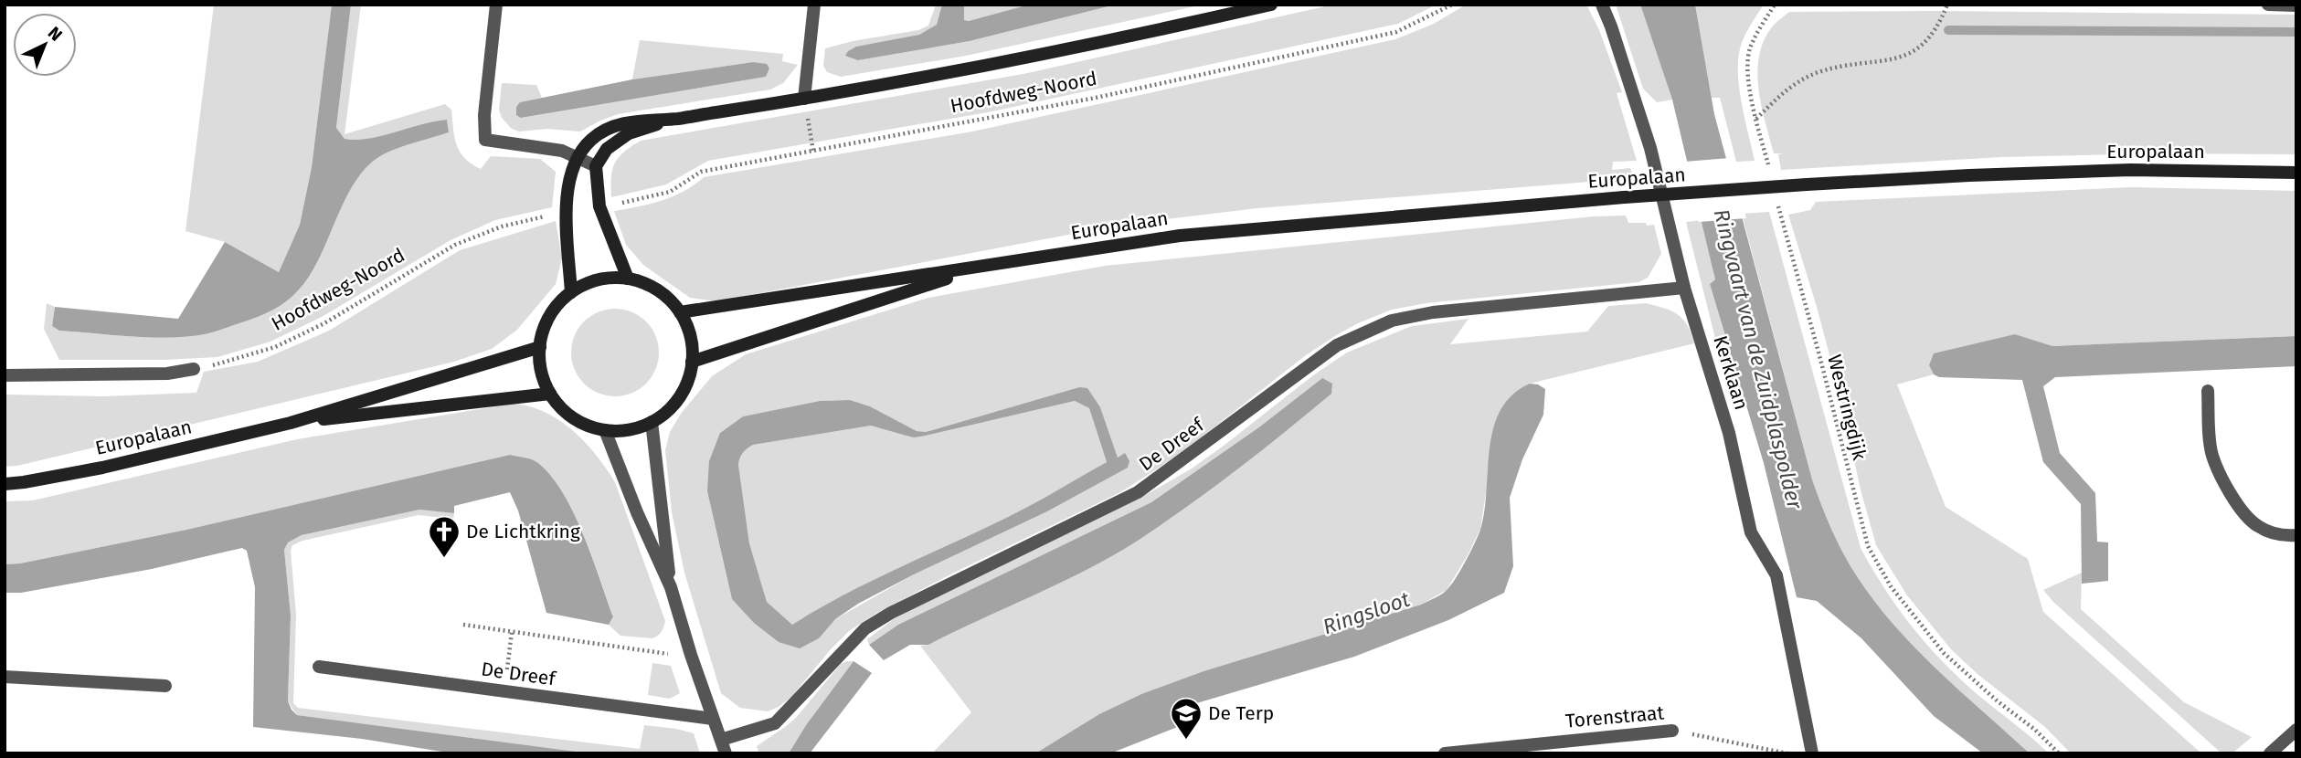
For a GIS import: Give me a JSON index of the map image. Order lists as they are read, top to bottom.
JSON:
{
  "streets": {
    "main road": ["Hoofdweg-Noord", "Europalaan"],
    "street": ["Kerklaan", "De Dreef", "Torenstraat"],
    "path": ["Westringdijk"]
  },
  "crossings": [
    ["Hoofdweg-Noord", "Europalaan"],
    ["Kerklaan", "De Dreef"]
  ],
  "water": ["Ringvaart van de Zuidplaspolder", "Ringsloot"],
  "places": {
    "church": ["De Lichtkring"],
    "school or university": ["De Terp"]
  },
  "north": "top right"
}
